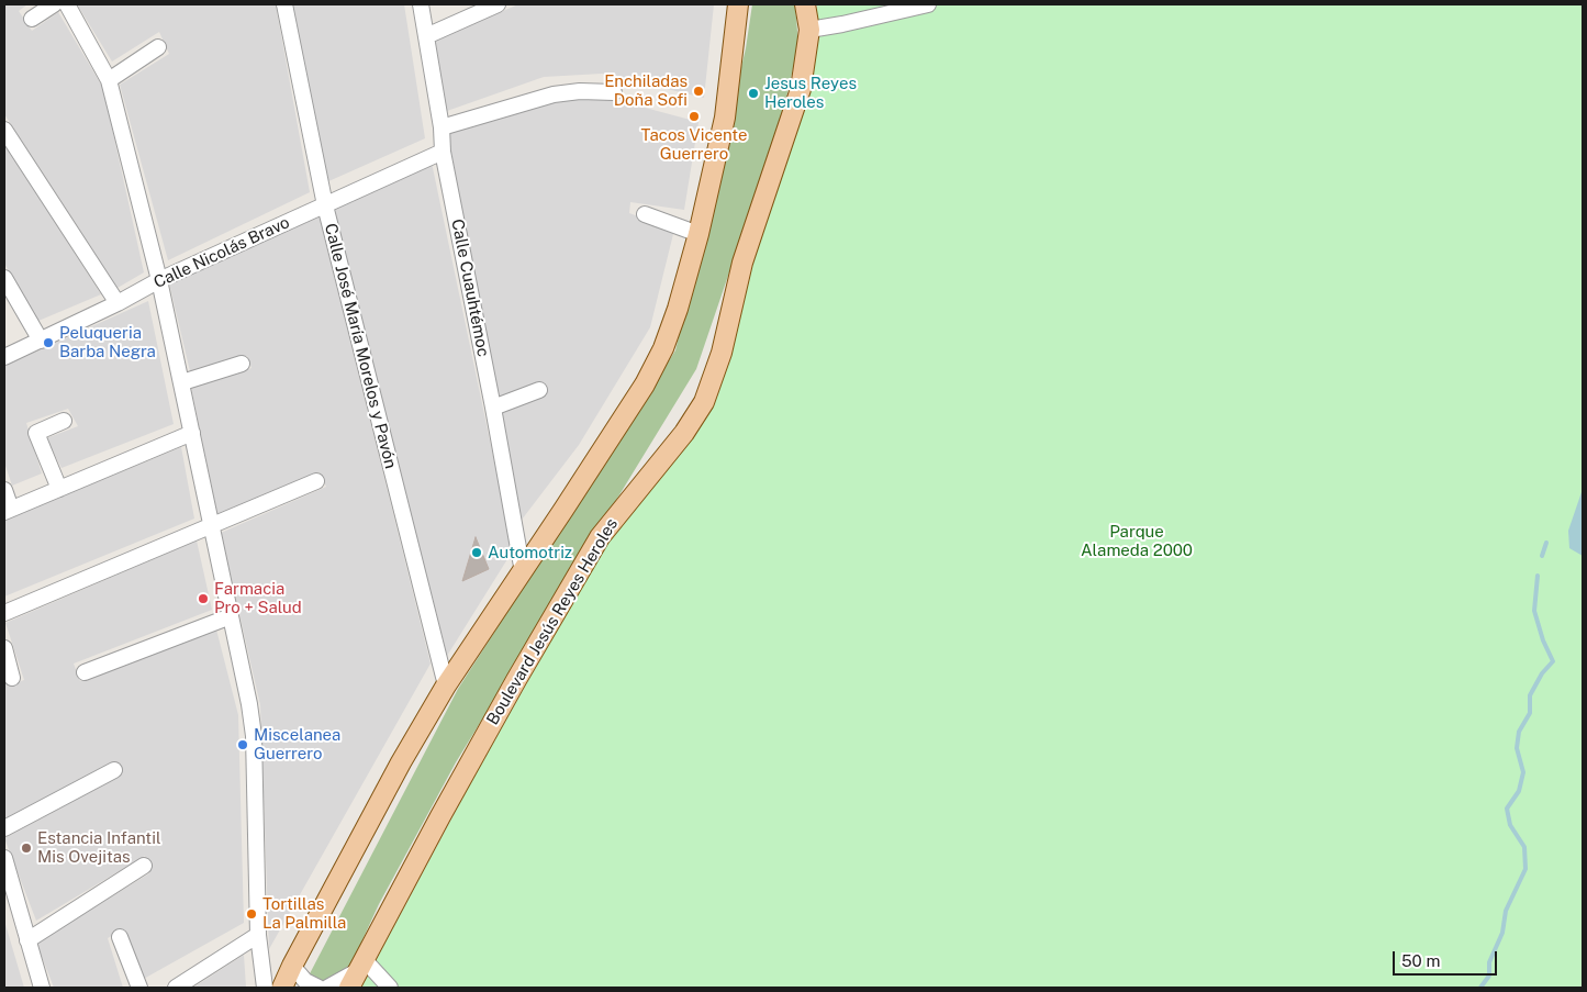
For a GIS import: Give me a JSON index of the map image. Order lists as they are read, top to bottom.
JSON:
{
  "streets": {
    "main road": ["Boulevard Jesús Reyes Heroles"],
    "street": ["Calle Nicolás Bravo", "Calle Cuauhtémoc", "Calle José María Morelos y Pavón"]
  },
  "crossings": [
    ["Calle Nicolás Bravo", "Calle Cuauhtémoc"],
    ["Calle Nicolás Bravo", "Calle José María Morelos y Pavón"]
  ],
  "parks": ["Parque Alameda 2000"],
  "places": [
    "Enchiladas Doña Sofi",
    "Jesus Reyes Heroles",
    "Tacos Vicente Guerrero",
    "Peluqueria Barba Negra",
    "Automotriz",
    "Farmacia Pro + Salud",
    "Miscelanea Guerrero",
    "Estancia Infantil Mis Ovejitas",
    "Tortillas La Palmilla"
  ],
  "scale_bar": "50 m"
}
